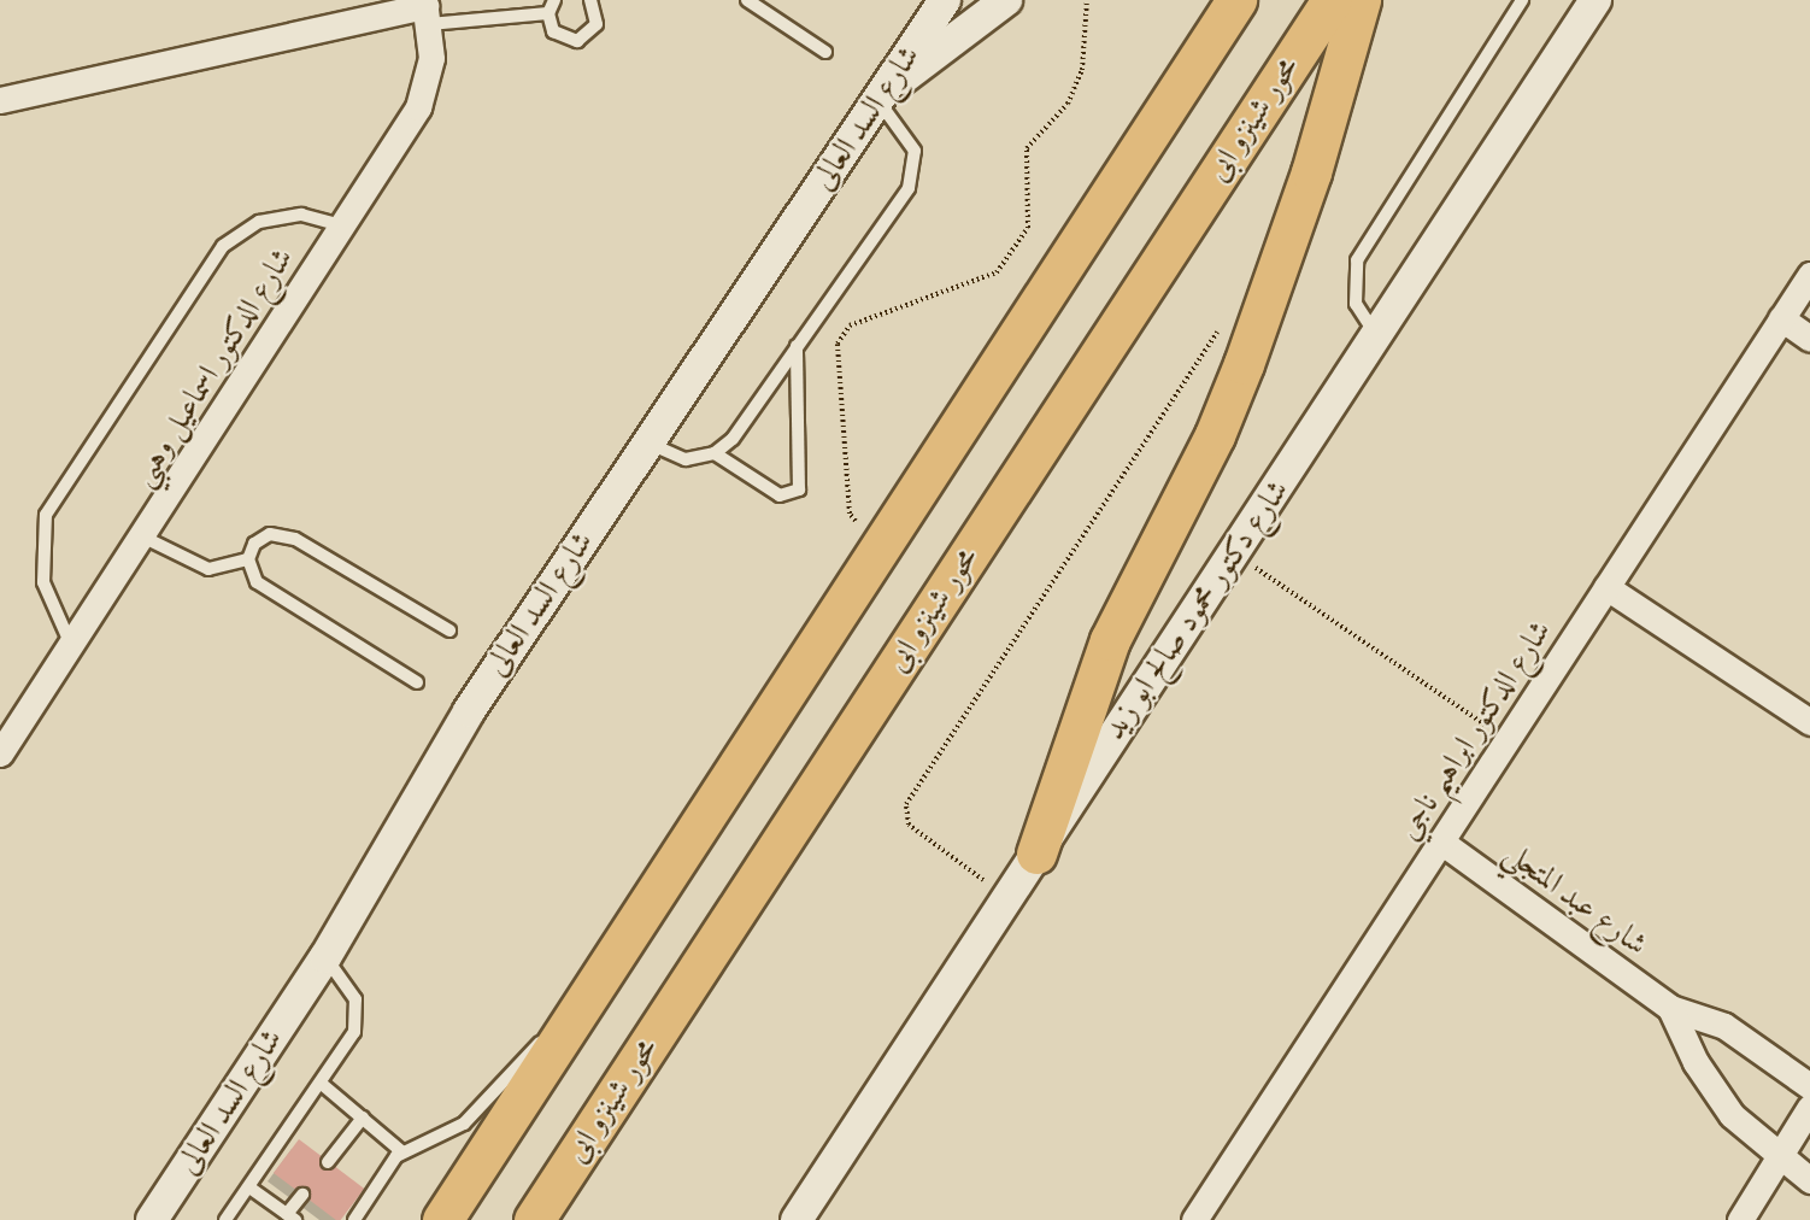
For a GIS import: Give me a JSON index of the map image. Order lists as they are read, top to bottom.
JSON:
{
  "streets": {
    "main road": ["محور شينزو ابى"],
    "street": [
      "شارع السد العالى",
      "شارع الدكتور اسماعيل وهبي",
      "شارع دكتور محمود صالح ابو زيد",
      "شارع الدكتور ابراهيم ناجي",
      "شارع عبد المتجلي"
    ]
  },
  "crossings": [
    ["شارع الدكتور ابراهيم ناجي", "شارع عبد المتجلي"]
  ]
}
